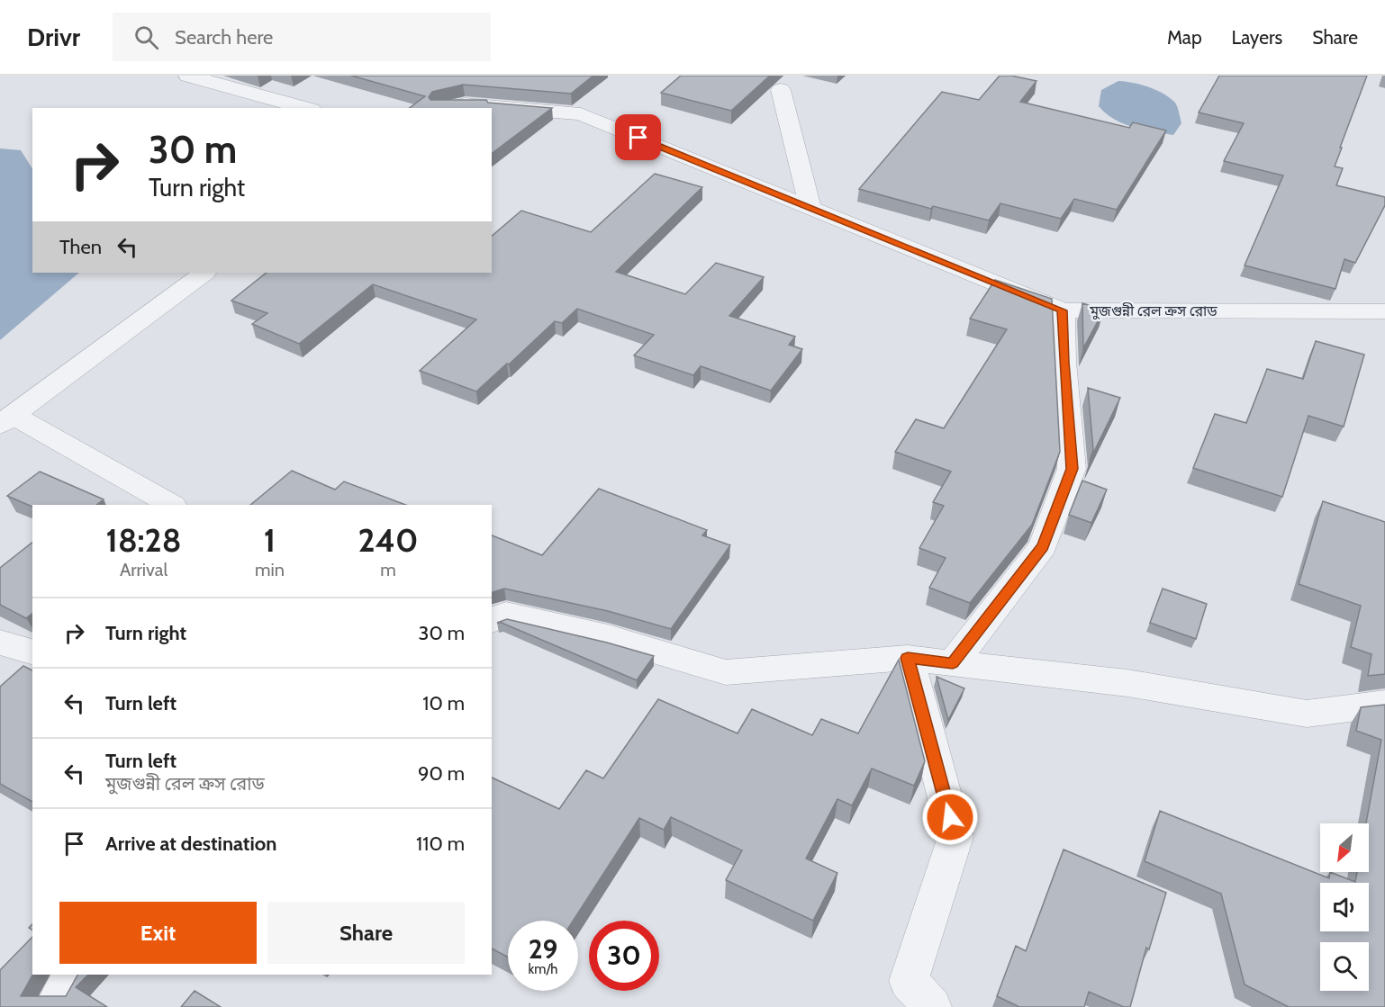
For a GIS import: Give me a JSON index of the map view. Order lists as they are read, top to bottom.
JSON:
{
  "streets": {
    "street": ["মুজগুন্নী রেল ক্রস রোড"]
  },
  "north": "bottom left",
  "page": {
    "header": "Drivr",
    "search": "Search here",
    "nav": ["Map", "Layers", "Share"],
    "turn": ["30 m", "Turn right"],
    "then": "Then",
    "eta": [
      "18:28",
      "Arrival",
      "1",
      "min",
      "240",
      "m"
    ],
    "list": [
      {
        "name": "Turn right",
        "value": "30 m"
      },
      {
        "name": "Turn left",
        "value": "10 m"
      },
      {
        "name": "Turn left",
        "note": "মুজগুন্নী রেল ক্রস রোড",
        "value": "90 m"
      },
      {
        "name": "Arrive at destination",
        "value": "110 m"
      }
    ],
    "buttons": ["Exit", "Share"],
    "speed": "29 km/h",
    "limit": "30"
  }
}
